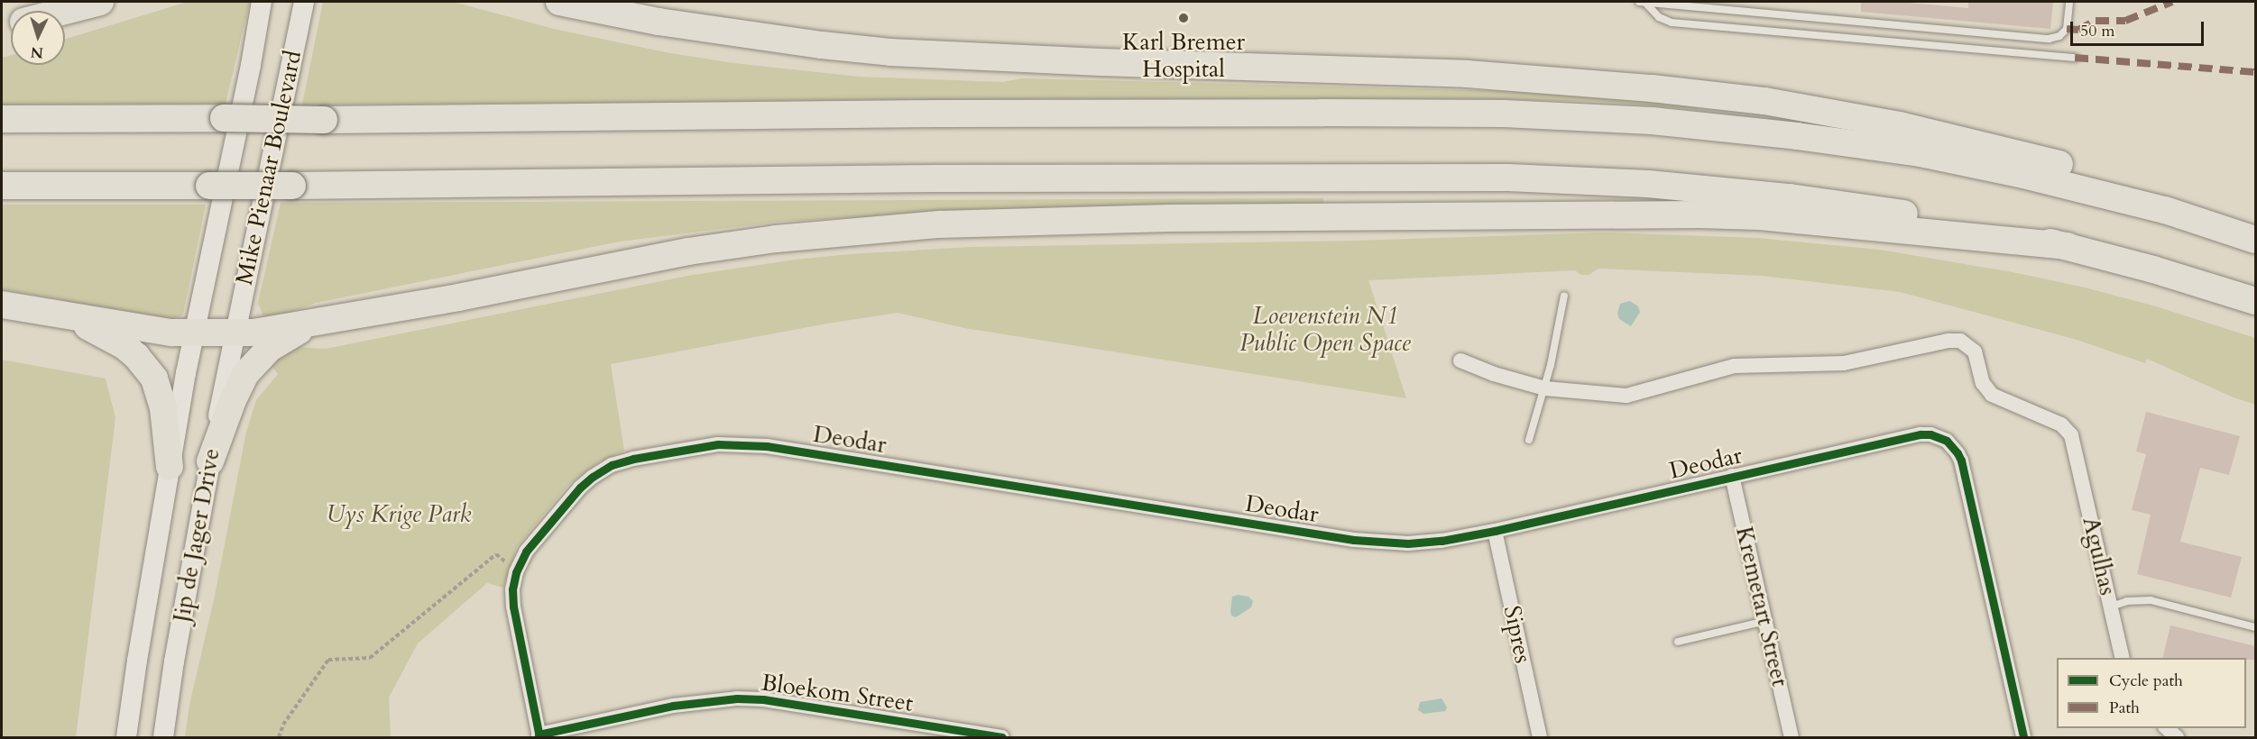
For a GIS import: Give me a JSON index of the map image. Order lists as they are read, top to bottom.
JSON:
{
  "streets": {
    "main road": ["Mike Pienaar Boulevard", "Jip de Jager Drive"],
    "street": [
      "Deodar",
      "Agulhas",
      "Kremetart Street",
      "Sipres",
      "Bloekom Street"
    ]
  },
  "crossings": [
    ["Mike Pienaar Boulevard", "Jip de Jager Drive"],
    ["Deodar", "Kremetart Street"],
    ["Deodar", "Sipres"],
    ["Deodar", "Bloekom Street"]
  ],
  "parks": ["Loevenstein N1 Public Open Space", "Uys Krige Park"],
  "places": ["Karl Bremer Hospital"],
  "legend": ["Cycle path", "Path"],
  "scale_bar": "50 m",
  "north": "bottom"
}
